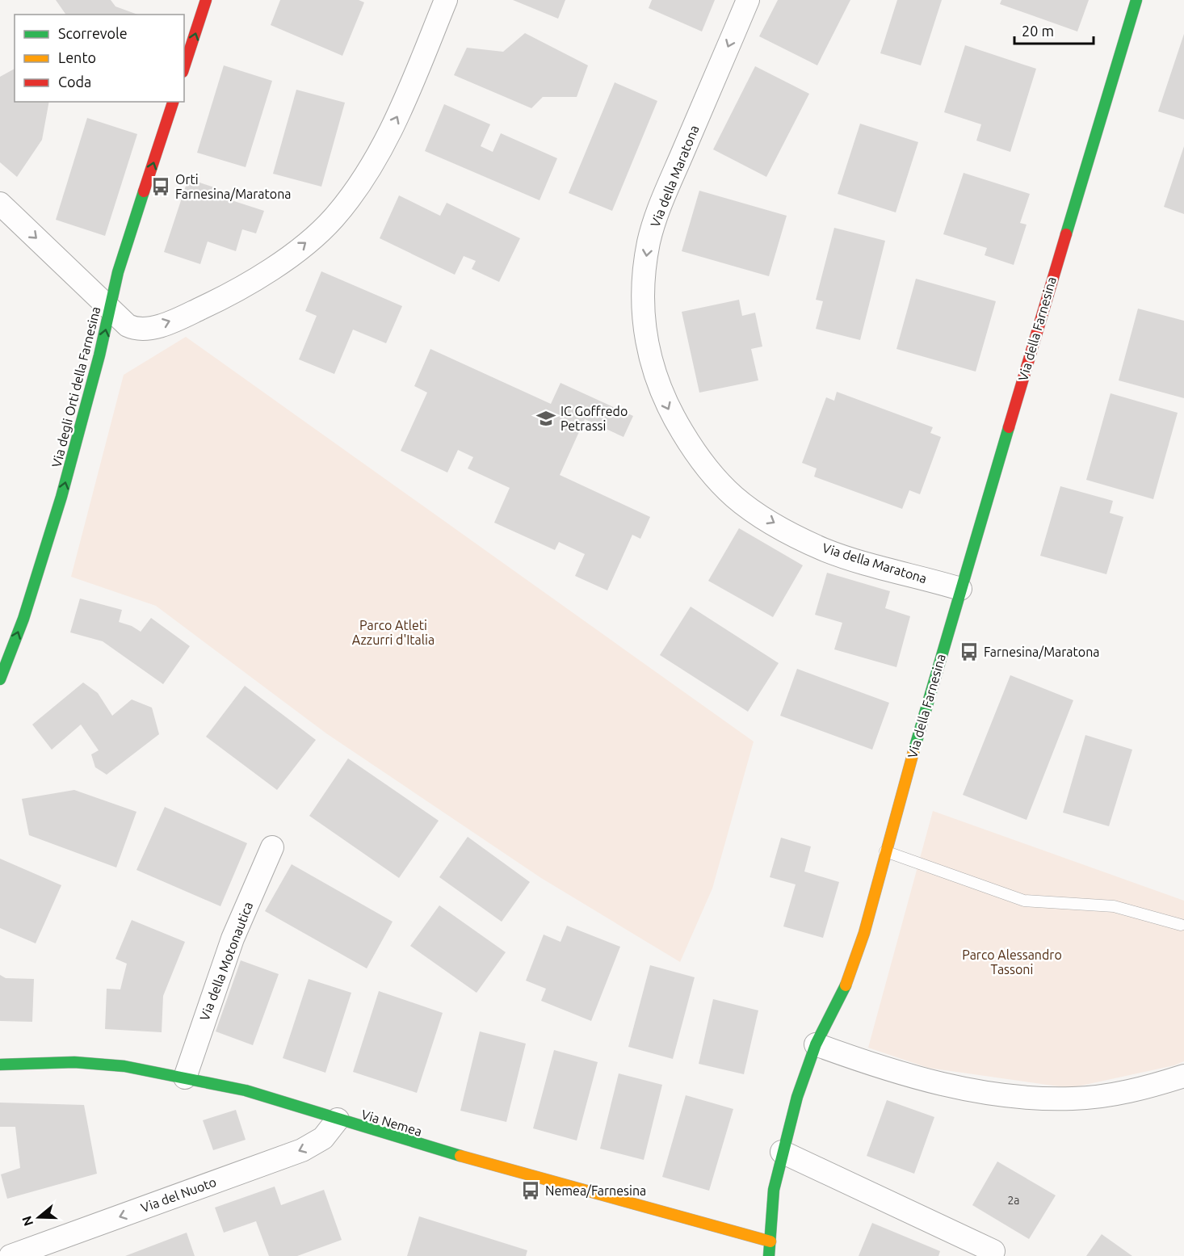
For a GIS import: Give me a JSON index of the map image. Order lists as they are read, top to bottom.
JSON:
{
  "streets": {
    "street": [
      "Via della Maratona",
      "Via della Farnesina",
      "Via degli Orti della Farnesina",
      "Via della Motonautica",
      "Via Nemea",
      "Via del Nuoto"
    ]
  },
  "crossings": [
    ["Via della Maratona", "Via della Farnesina"],
    ["Via della Farnesina", "Via Nemea"],
    ["Via della Motonautica", "Via Nemea"],
    ["Via Nemea", "Via del Nuoto"]
  ],
  "one_way": ["Via degli Orti della Farnesina", "Via del Nuoto"],
  "parks": ["Parco Atleti Azzurri d'Italia", "Parco Alessandro Tassoni"],
  "places": {
    "bus stop": ["Orti Farnesina/Maratona", "Farnesina/Maratona", "Nemea/Farnesina"],
    "school or university": ["IC Goffredo Petrassi"]
  },
  "house_numbers": ["2a"],
  "legend": ["Scorrevole", "Lento", "Coda"],
  "scale_bar": "20 m",
  "north": "left"
}
